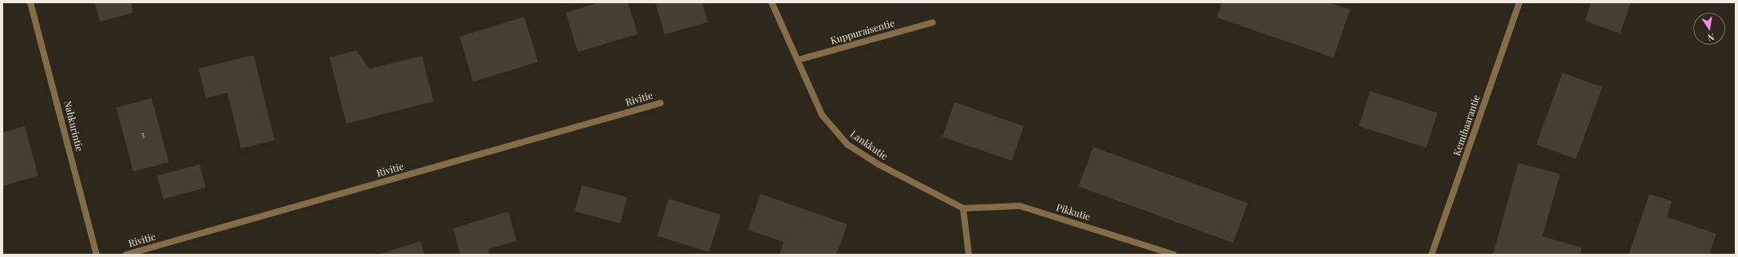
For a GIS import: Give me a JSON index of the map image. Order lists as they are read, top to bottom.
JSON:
{
  "streets": {
    "street": [
      "Kuppuraisentie",
      "Rivitie",
      "Kemihaarantie",
      "Nahkurintie",
      "Lankkutie",
      "Pikkutie"
    ]
  },
  "crossings": [
    ["Kuppuraisentie", "Lankkutie"],
    ["Lankkutie", "Pikkutie"]
  ],
  "house_numbers": ["5"],
  "north": "bottom"
}
